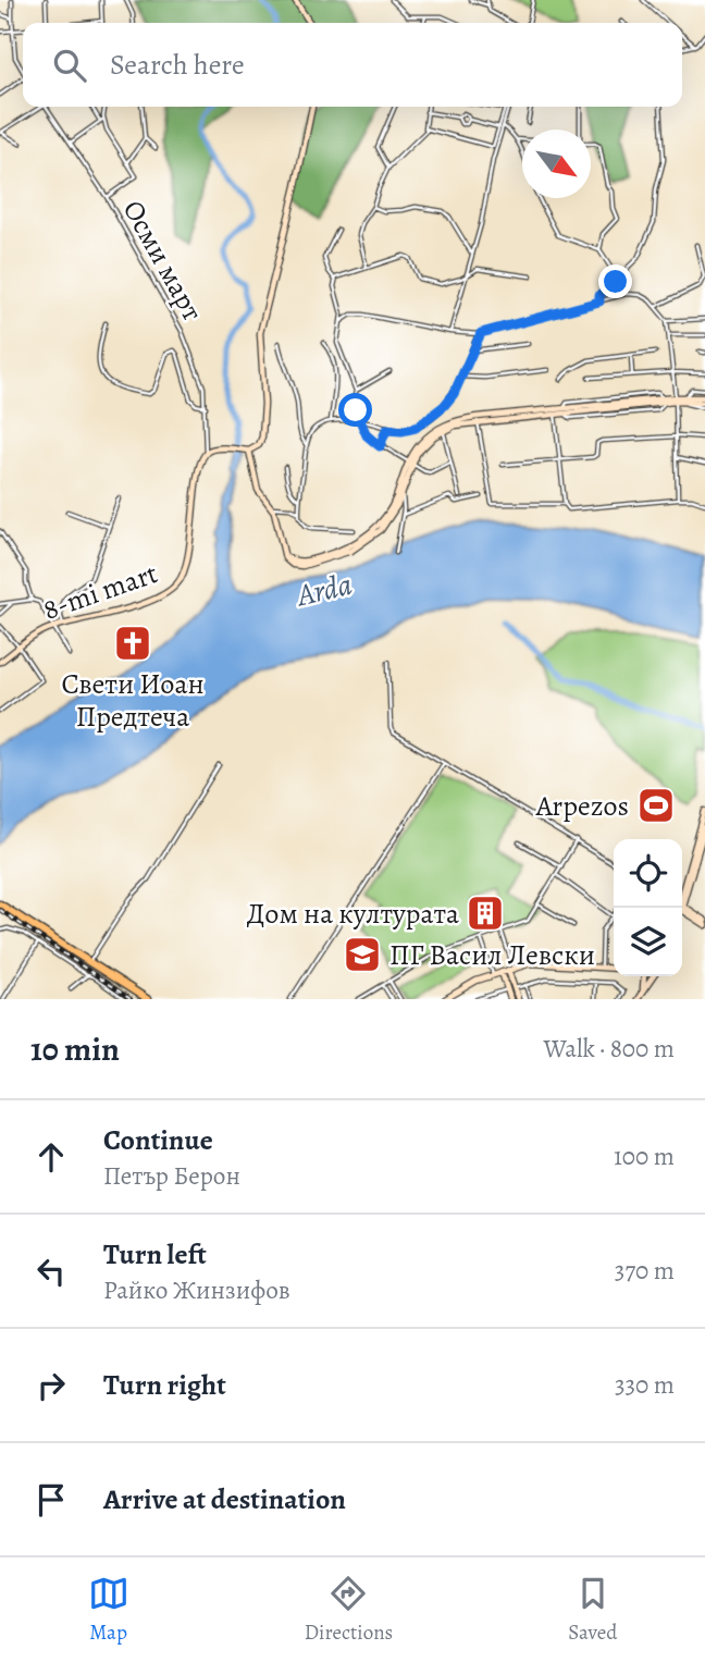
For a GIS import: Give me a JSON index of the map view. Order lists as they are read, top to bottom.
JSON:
{
  "streets": {
    "main road": ["8-mi mart"],
    "street": ["Осми март"]
  },
  "crossings": [
    ["Осми март", "8-mi mart"]
  ],
  "water": ["Arda"],
  "places": {
    "church": ["Свети Иоан Предтеча"],
    "sports": ["Arpezos"],
    "building": ["Дом на културата"],
    "school or university": ["ПГ Васил Левски"]
  },
  "north": "bottom right",
  "page": {
    "search": "Search here",
    "heading": ["10 min", "Walk · 800 m"],
    "list": [
      ["Continue", "Петър Берон", "100 m"],
      ["Turn left", "Райко Жинзифов", "370 m"],
      ["Turn right", "330 m"],
      "Arrive at destination"
    ],
    "nav": ["Map", "Directions", "Saved"]
  }
}
